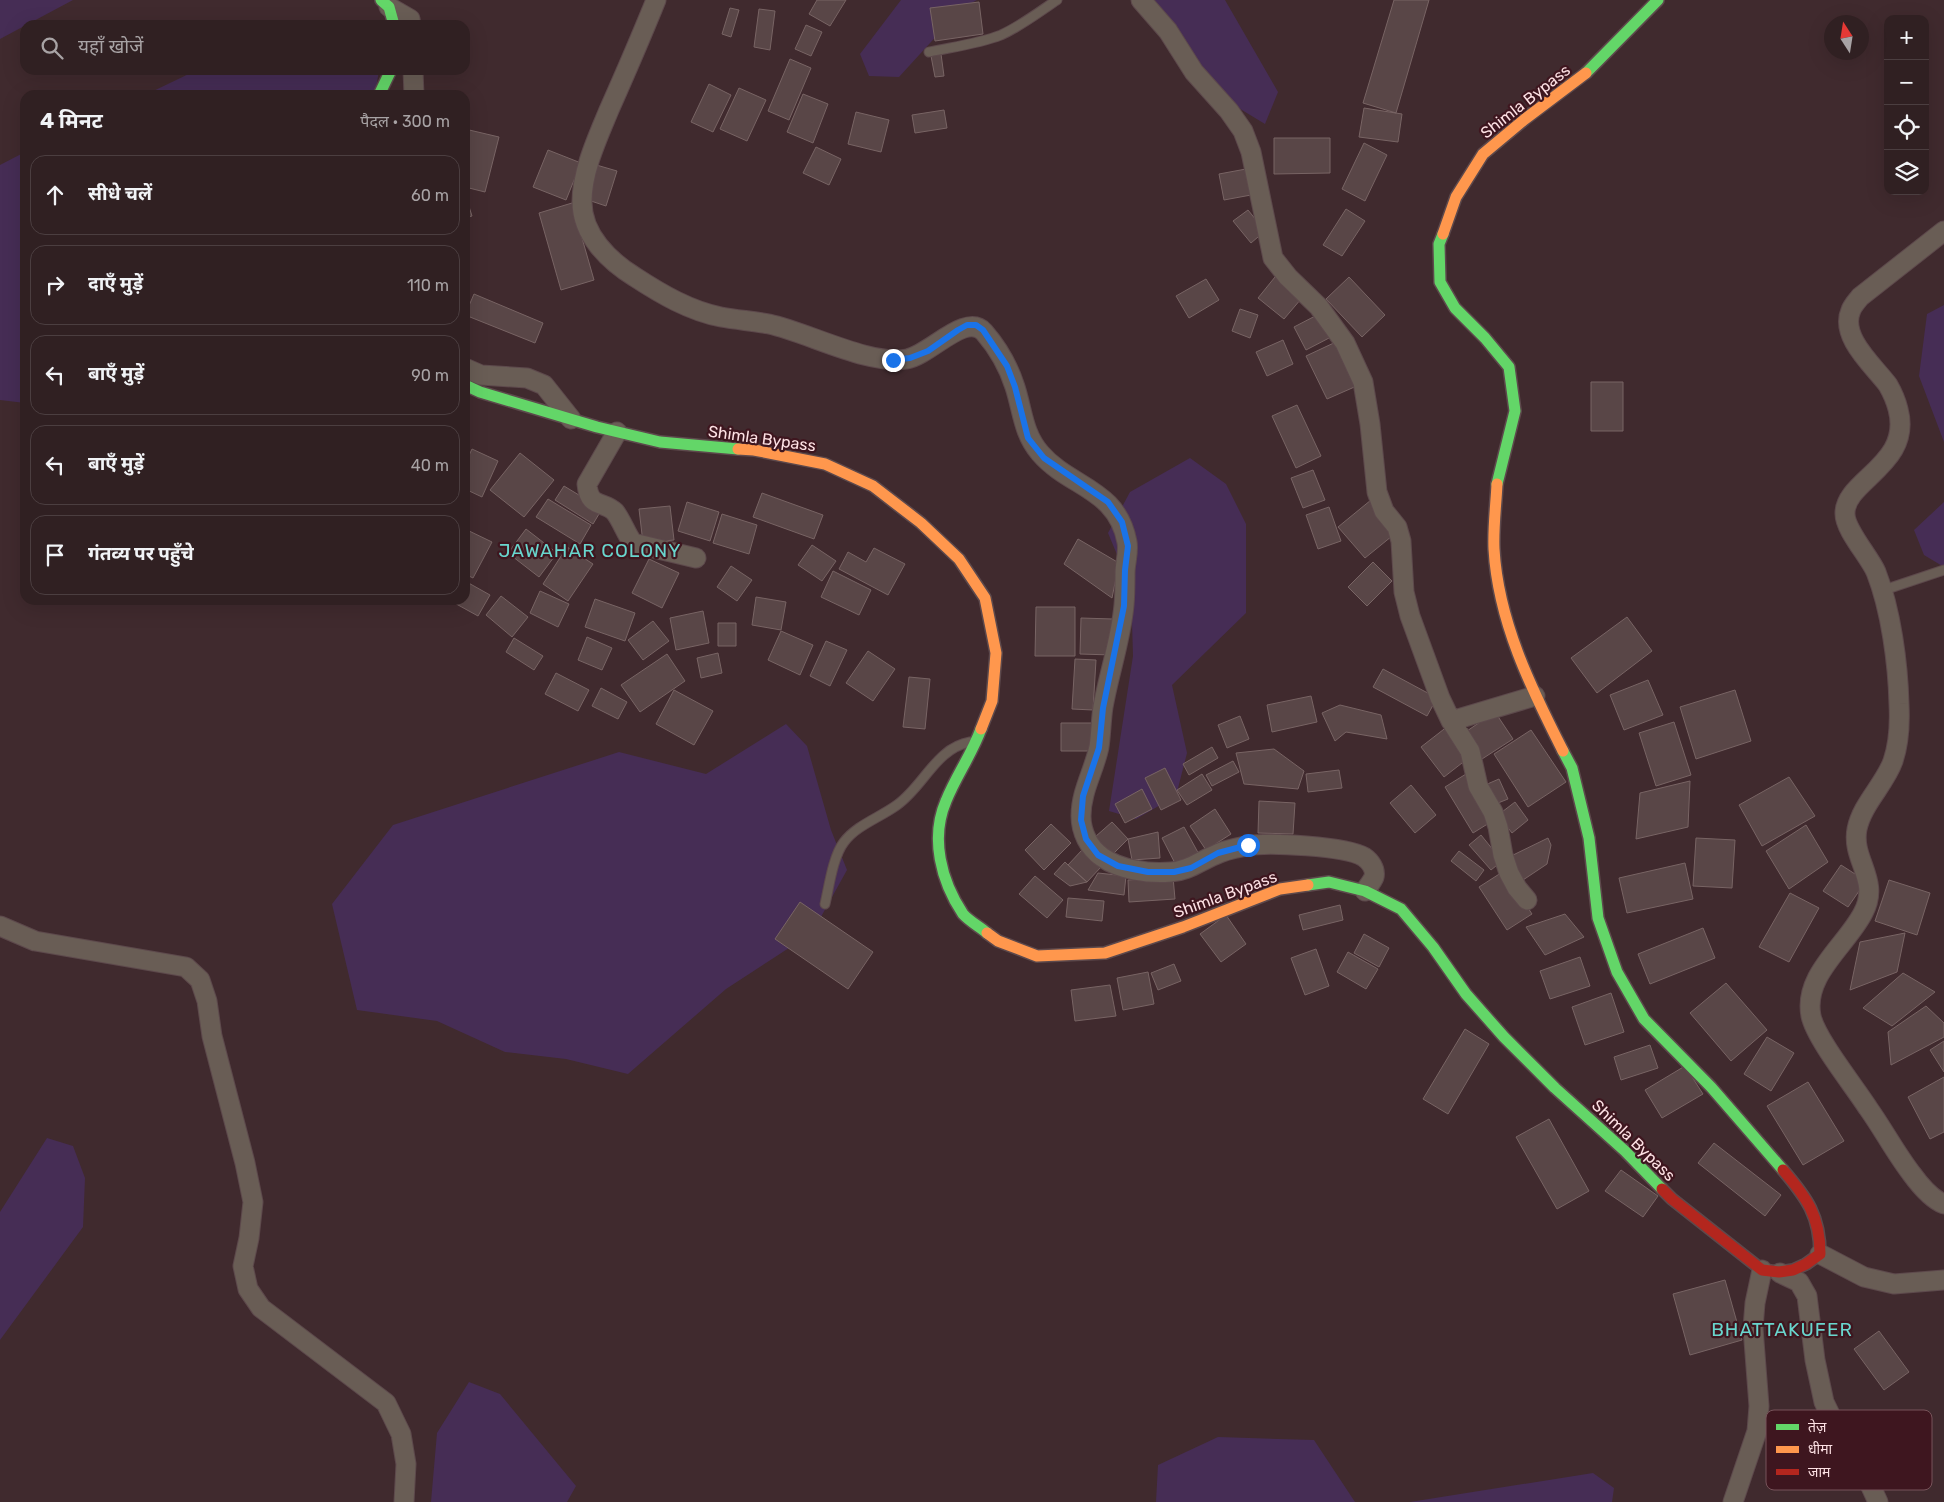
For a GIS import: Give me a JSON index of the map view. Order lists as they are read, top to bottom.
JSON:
{
  "streets": {
    "highway": ["Shimla Bypass"]
  },
  "districts": ["JAWAHAR COLONY", "BHATTAKUFER"],
  "legend": ["तेज़", "धीमा", "जाम"],
  "north": "top",
  "page": {
    "map_buttons": ["+", "−"],
    "search": "यहाँ खोजें",
    "heading": ["4 मिनट", "पैदल · 300 m"],
    "list": [
      ["सीधे चलें", "60 m"],
      ["दाएँ मुड़ें", "110 m"],
      ["बाएँ मुड़ें", "90 m"],
      ["बाएँ मुड़ें", "40 m"],
      "गंतव्य पर पहुँचे"
    ]
  }
}
